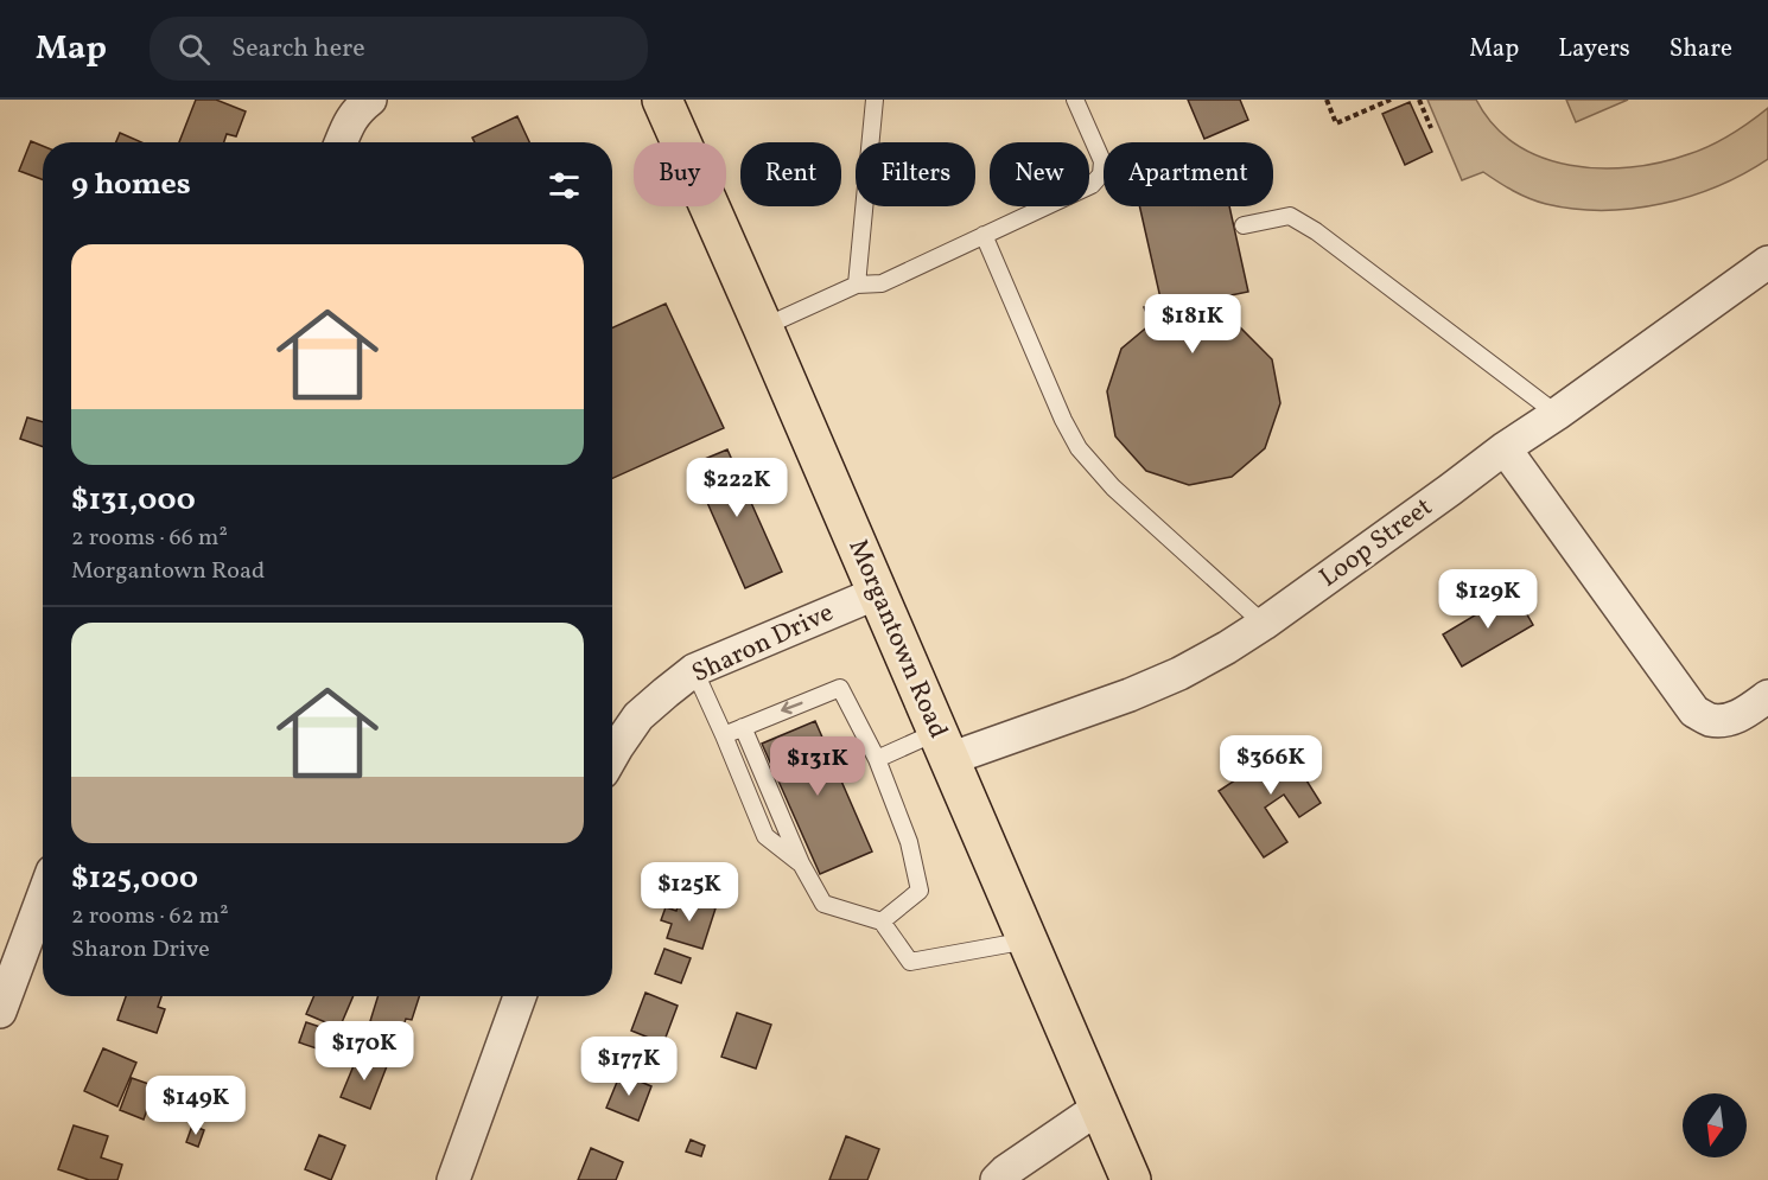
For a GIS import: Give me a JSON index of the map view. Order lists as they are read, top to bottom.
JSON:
{
  "streets": {
    "main road": ["Morgantown Road"],
    "street": ["Loop Street", "Sharon Drive"]
  },
  "crossings": [
    ["Loop Street", "Morgantown Road"],
    ["Morgantown Road", "Sharon Drive"]
  ],
  "north": "bottom",
  "page": {
    "header": "Map",
    "search": "Search here",
    "nav": ["Map", "Layers", "Share"],
    "chip": [
      "Buy",
      "Rent",
      "Filters",
      "New",
      "Apartment"
    ],
    "heading": "9 homes",
    "list": [
      {
        "name": "$131,000",
        "note": "2 rooms · 66 m² · Morgantown Road"
      },
      {
        "name": "$125,000",
        "note": "2 rooms · 62 m² · Sharon Drive"
      }
    ],
    "price": [
      "$181K",
      "$222K",
      "$129K",
      "$366K",
      "$131K",
      "$125K",
      "$170K",
      "$177K",
      "$149K"
    ]
  }
}
